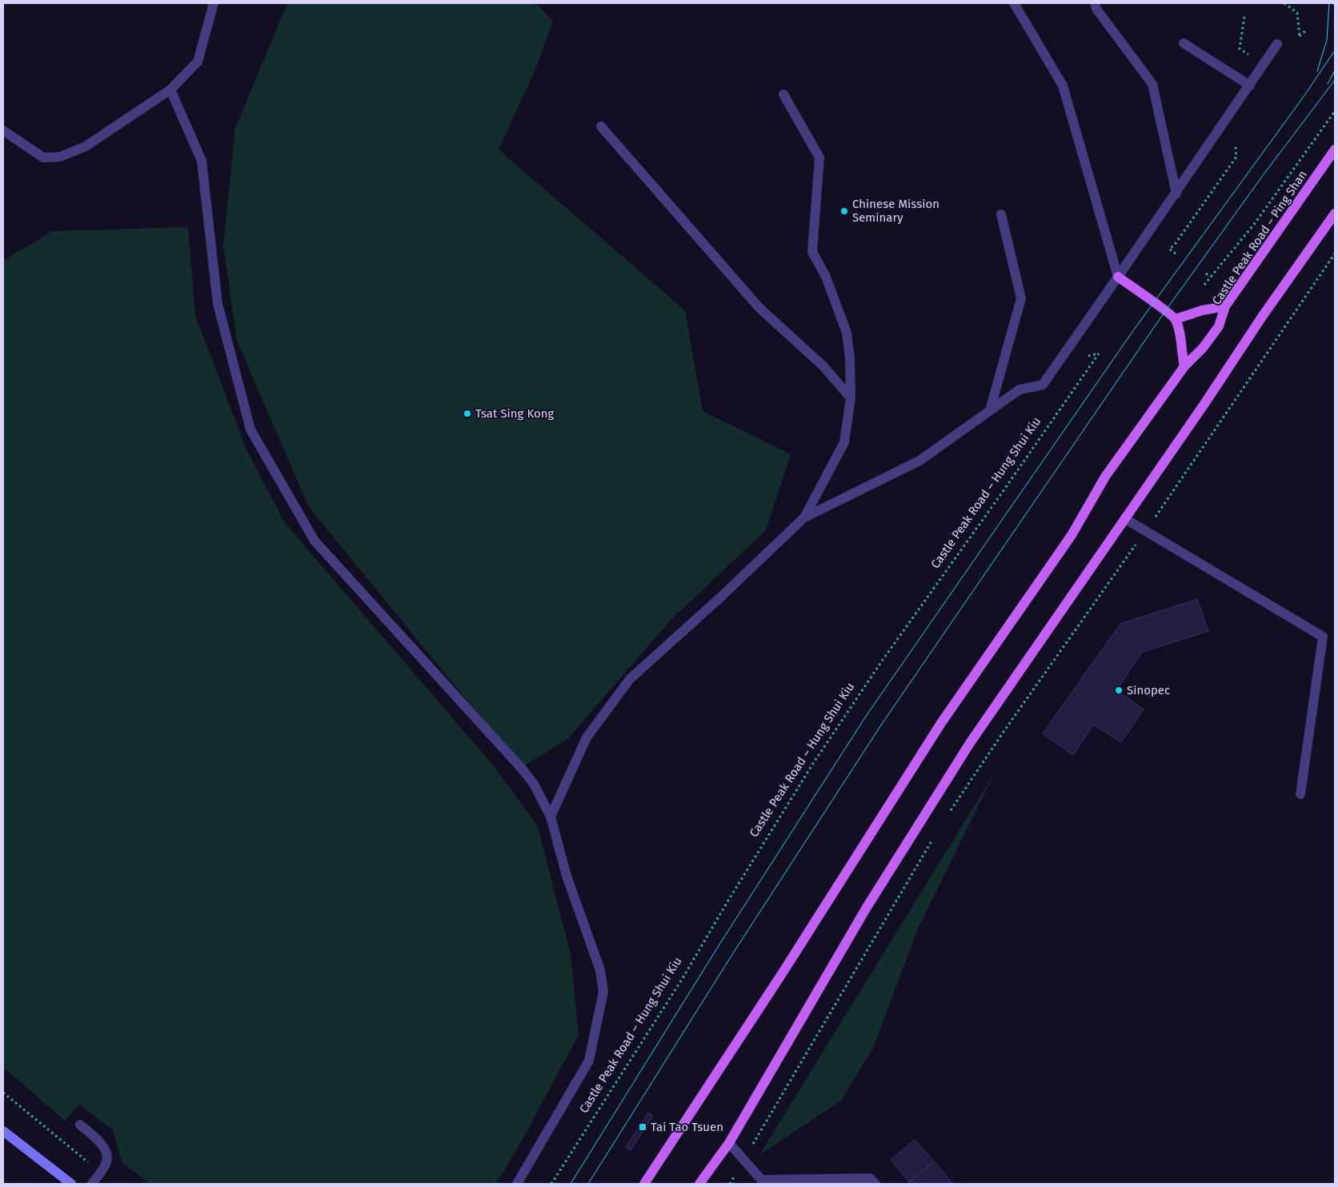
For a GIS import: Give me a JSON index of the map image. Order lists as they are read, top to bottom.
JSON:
{
  "streets": {
    "main road": ["Castle Peak Road – Ping Shan"],
    "path": ["Castle Peak Road – Hung Shui Kiu"]
  },
  "places": {
    "other": ["Chinese Mission Seminary", "Tsat Sing Kong", "Sinopec"],
    "transit": ["Tai Tao Tsuen"]
  }
}
